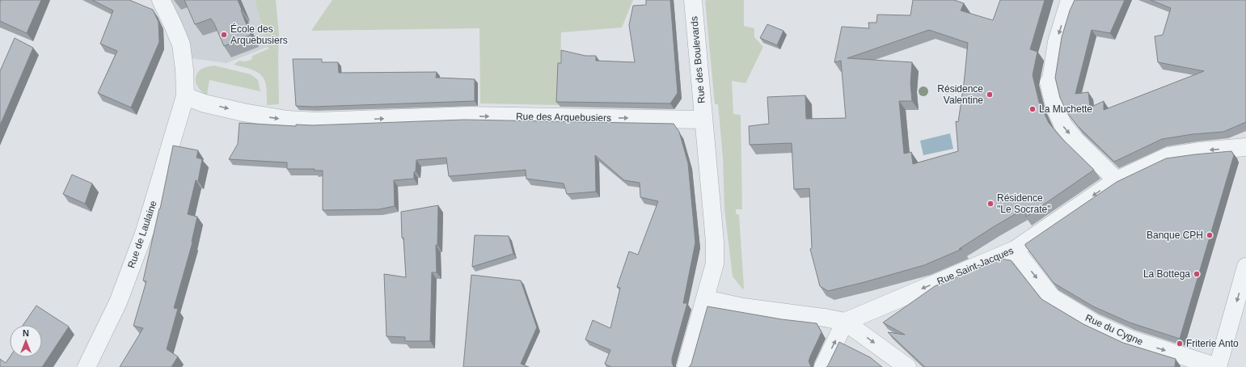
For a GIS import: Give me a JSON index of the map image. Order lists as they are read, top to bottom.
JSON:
{
  "streets": {
    "street": [
      "Rue des Boulevards",
      "Rue des Arquebusiers",
      "Rue de Laulaine",
      "Rue Saint-Jacques",
      "Rue du Cygne"
    ]
  },
  "crossings": [
    ["Rue des Boulevards", "Rue des Arquebusiers"],
    ["Rue des Arquebusiers", "Rue de Laulaine"],
    ["Rue Saint-Jacques", "Rue du Cygne"]
  ],
  "one_way": ["Rue des Arquebusiers", "Rue Saint-Jacques", "Rue du Cygne"],
  "places": [
    "École des Arquebusiers",
    "Résidence Valentine",
    "La Muchette",
    "Résidence \"Le Socrate\"",
    "Banque CPH",
    "La Bottega",
    "Friterie Anto"
  ],
  "north": "top"
}
